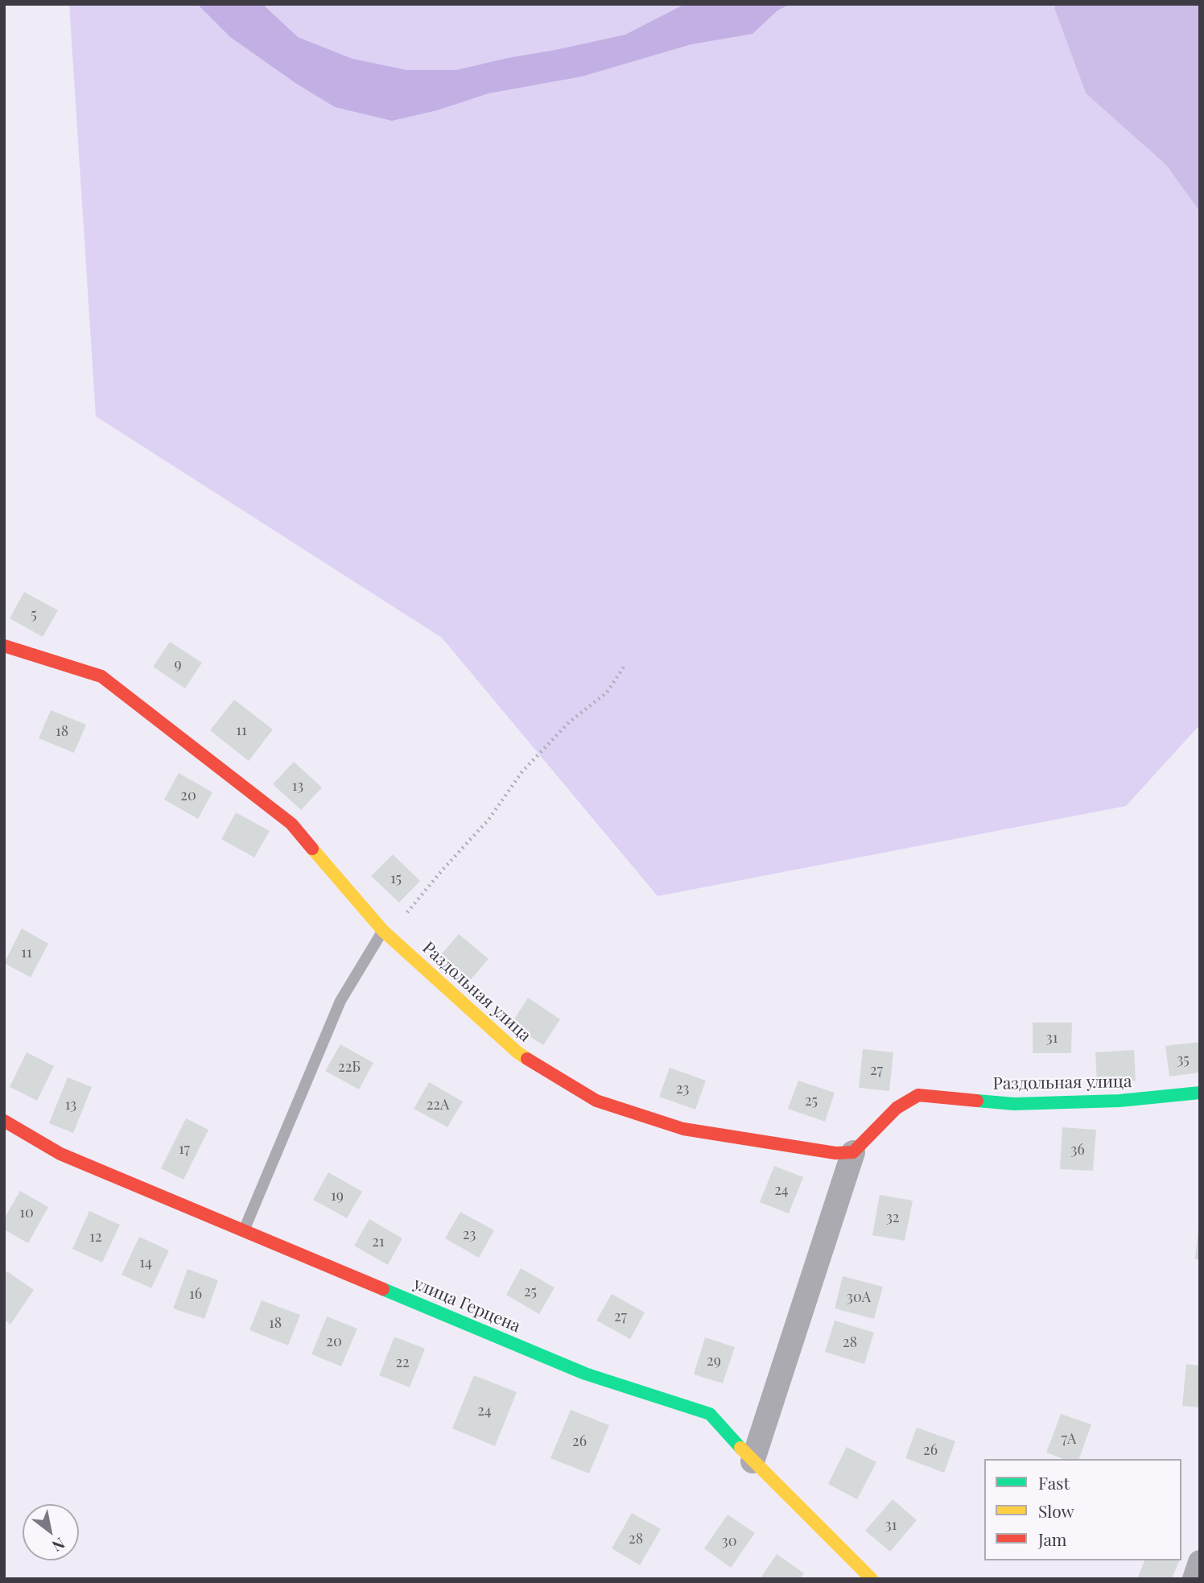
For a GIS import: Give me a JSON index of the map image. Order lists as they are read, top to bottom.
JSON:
{
  "streets": {
    "street": ["Раздольная улица", "улица Герцена"]
  },
  "house_numbers": [
    "5",
    "9",
    "11",
    "18",
    "13",
    "20",
    "15",
    "11",
    "31",
    "35",
    "22Б",
    "27",
    "23",
    "25",
    "13",
    "22А",
    "17",
    "36",
    "24",
    "19",
    "10",
    "32",
    "23",
    "12",
    "21",
    "14",
    "25",
    "16",
    "30А",
    "27",
    "18",
    "20",
    "28",
    "29",
    "22",
    "24",
    "7А",
    "26",
    "26",
    "31",
    "28",
    "30"
  ],
  "legend": ["Fast", "Slow", "Jam"],
  "north": "bottom right"
}
